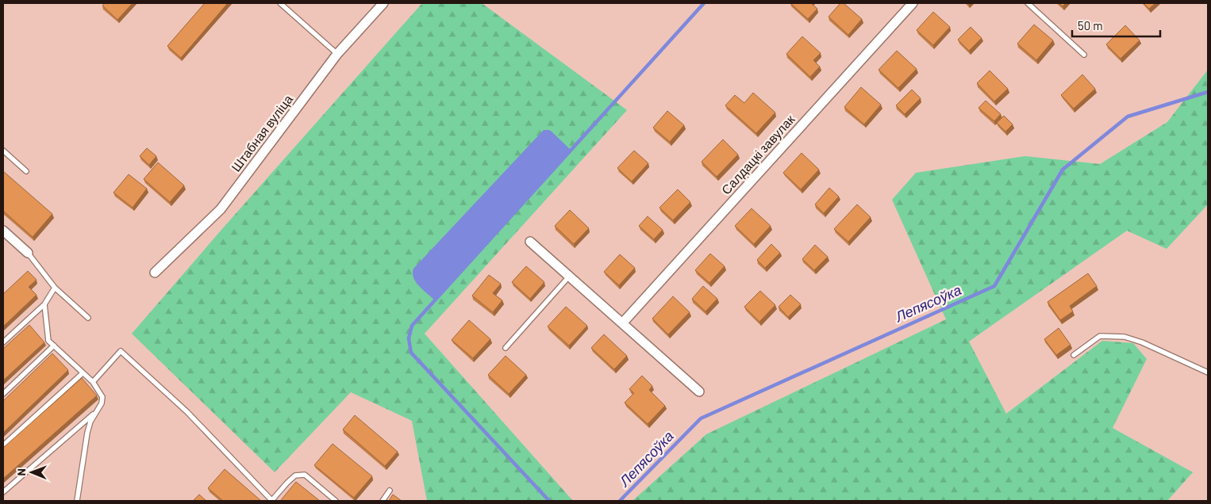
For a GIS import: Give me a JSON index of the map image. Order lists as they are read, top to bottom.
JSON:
{
  "streets": {
    "street": ["Штабная вуліца", "Салдацкі завулак"]
  },
  "water": ["Лепясоўка"],
  "scale_bar": "50 m",
  "north": "left"
}
